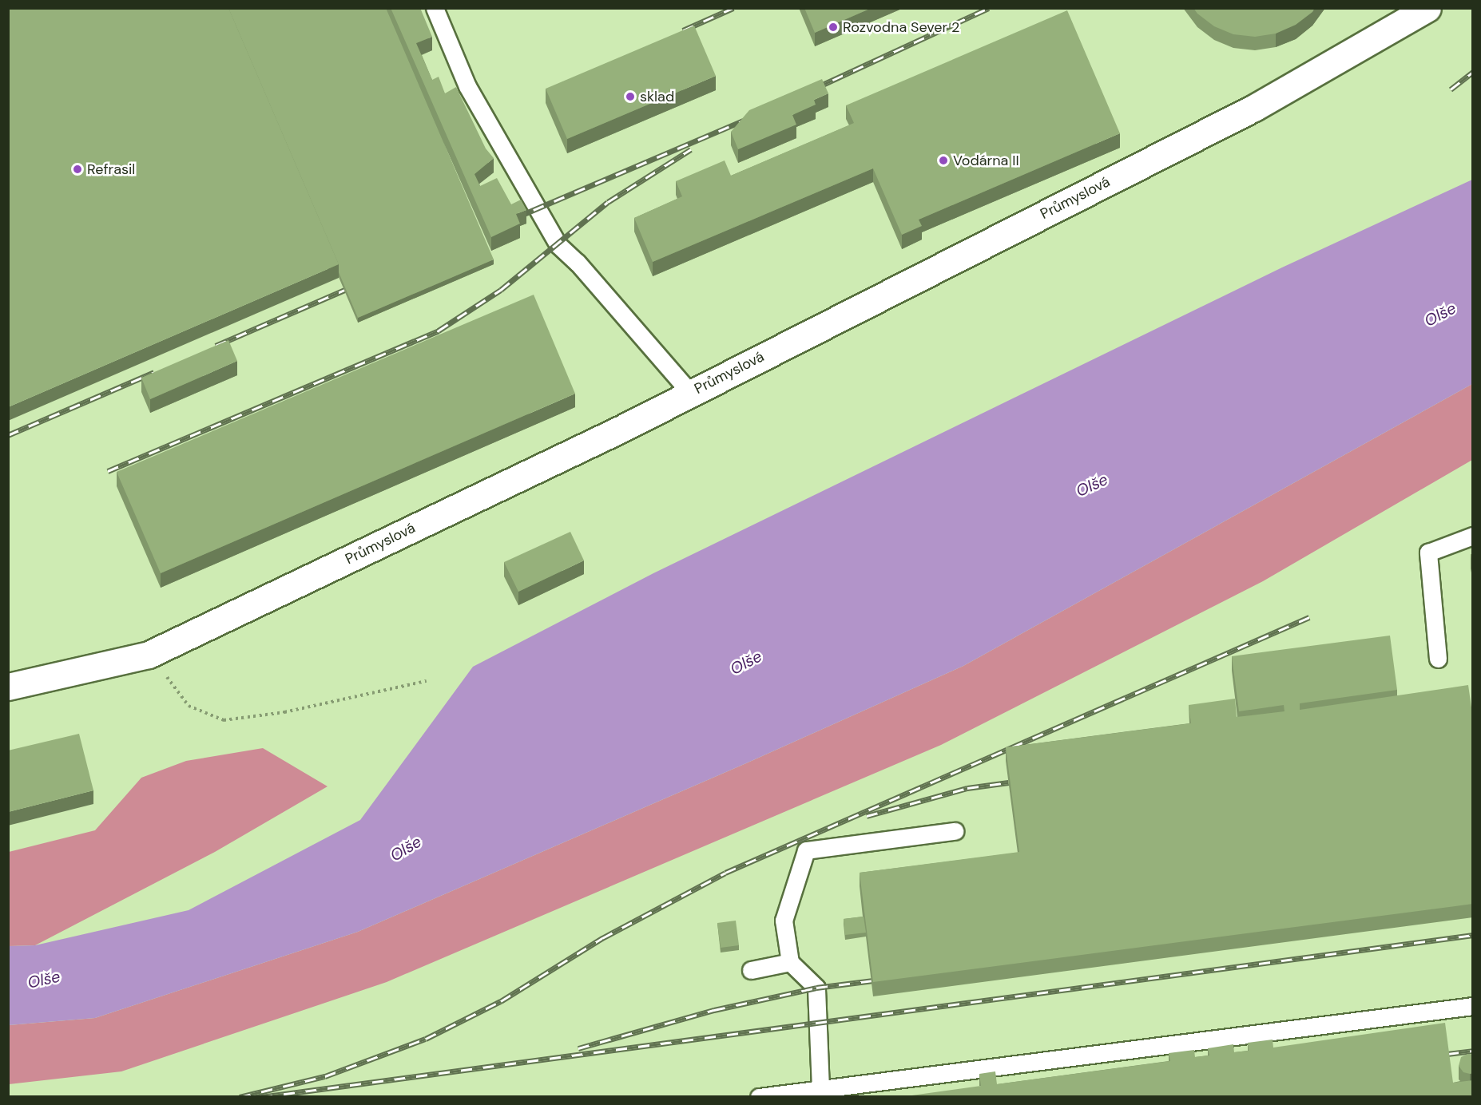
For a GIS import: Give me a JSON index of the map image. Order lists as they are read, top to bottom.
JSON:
{
  "streets": {
    "street": ["Průmyslová"]
  },
  "water": ["Olše"],
  "places": [
    "Rozvodna Sever 2",
    "sklad",
    "Vodárna II",
    "Refrasil"
  ]
}
